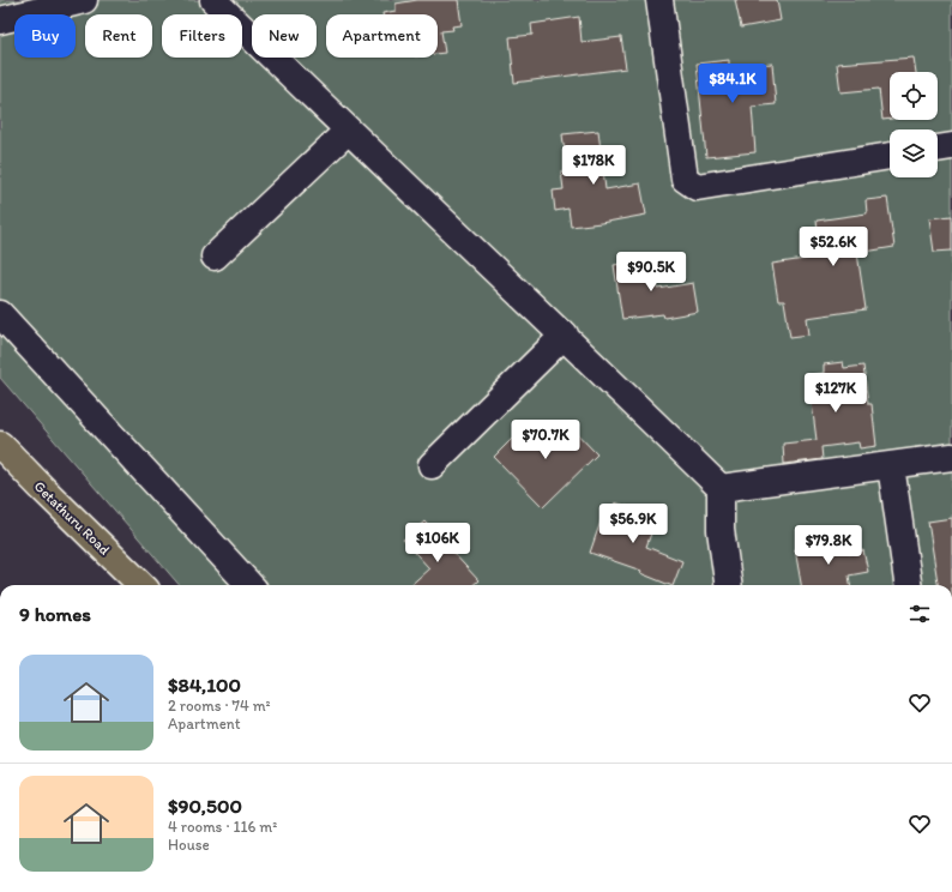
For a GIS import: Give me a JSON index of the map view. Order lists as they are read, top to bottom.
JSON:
{
  "streets": {
    "main road": ["Getathuru Road"]
  },
  "page": {
    "chip": [
      "Buy",
      "Rent",
      "Filters",
      "New",
      "Apartment"
    ],
    "price": [
      "$84.1K",
      "$178K",
      "$52.6K",
      "$90.5K",
      "$127K",
      "$70.7K",
      "$56.9K",
      "$106K",
      "$79.8K"
    ],
    "heading": "9 homes",
    "list": [
      {
        "name": "$84,100",
        "note": "2 rooms · 74 m² · Apartment"
      },
      {
        "name": "$90,500",
        "note": "4 rooms · 116 m² · House"
      }
    ]
  }
}
